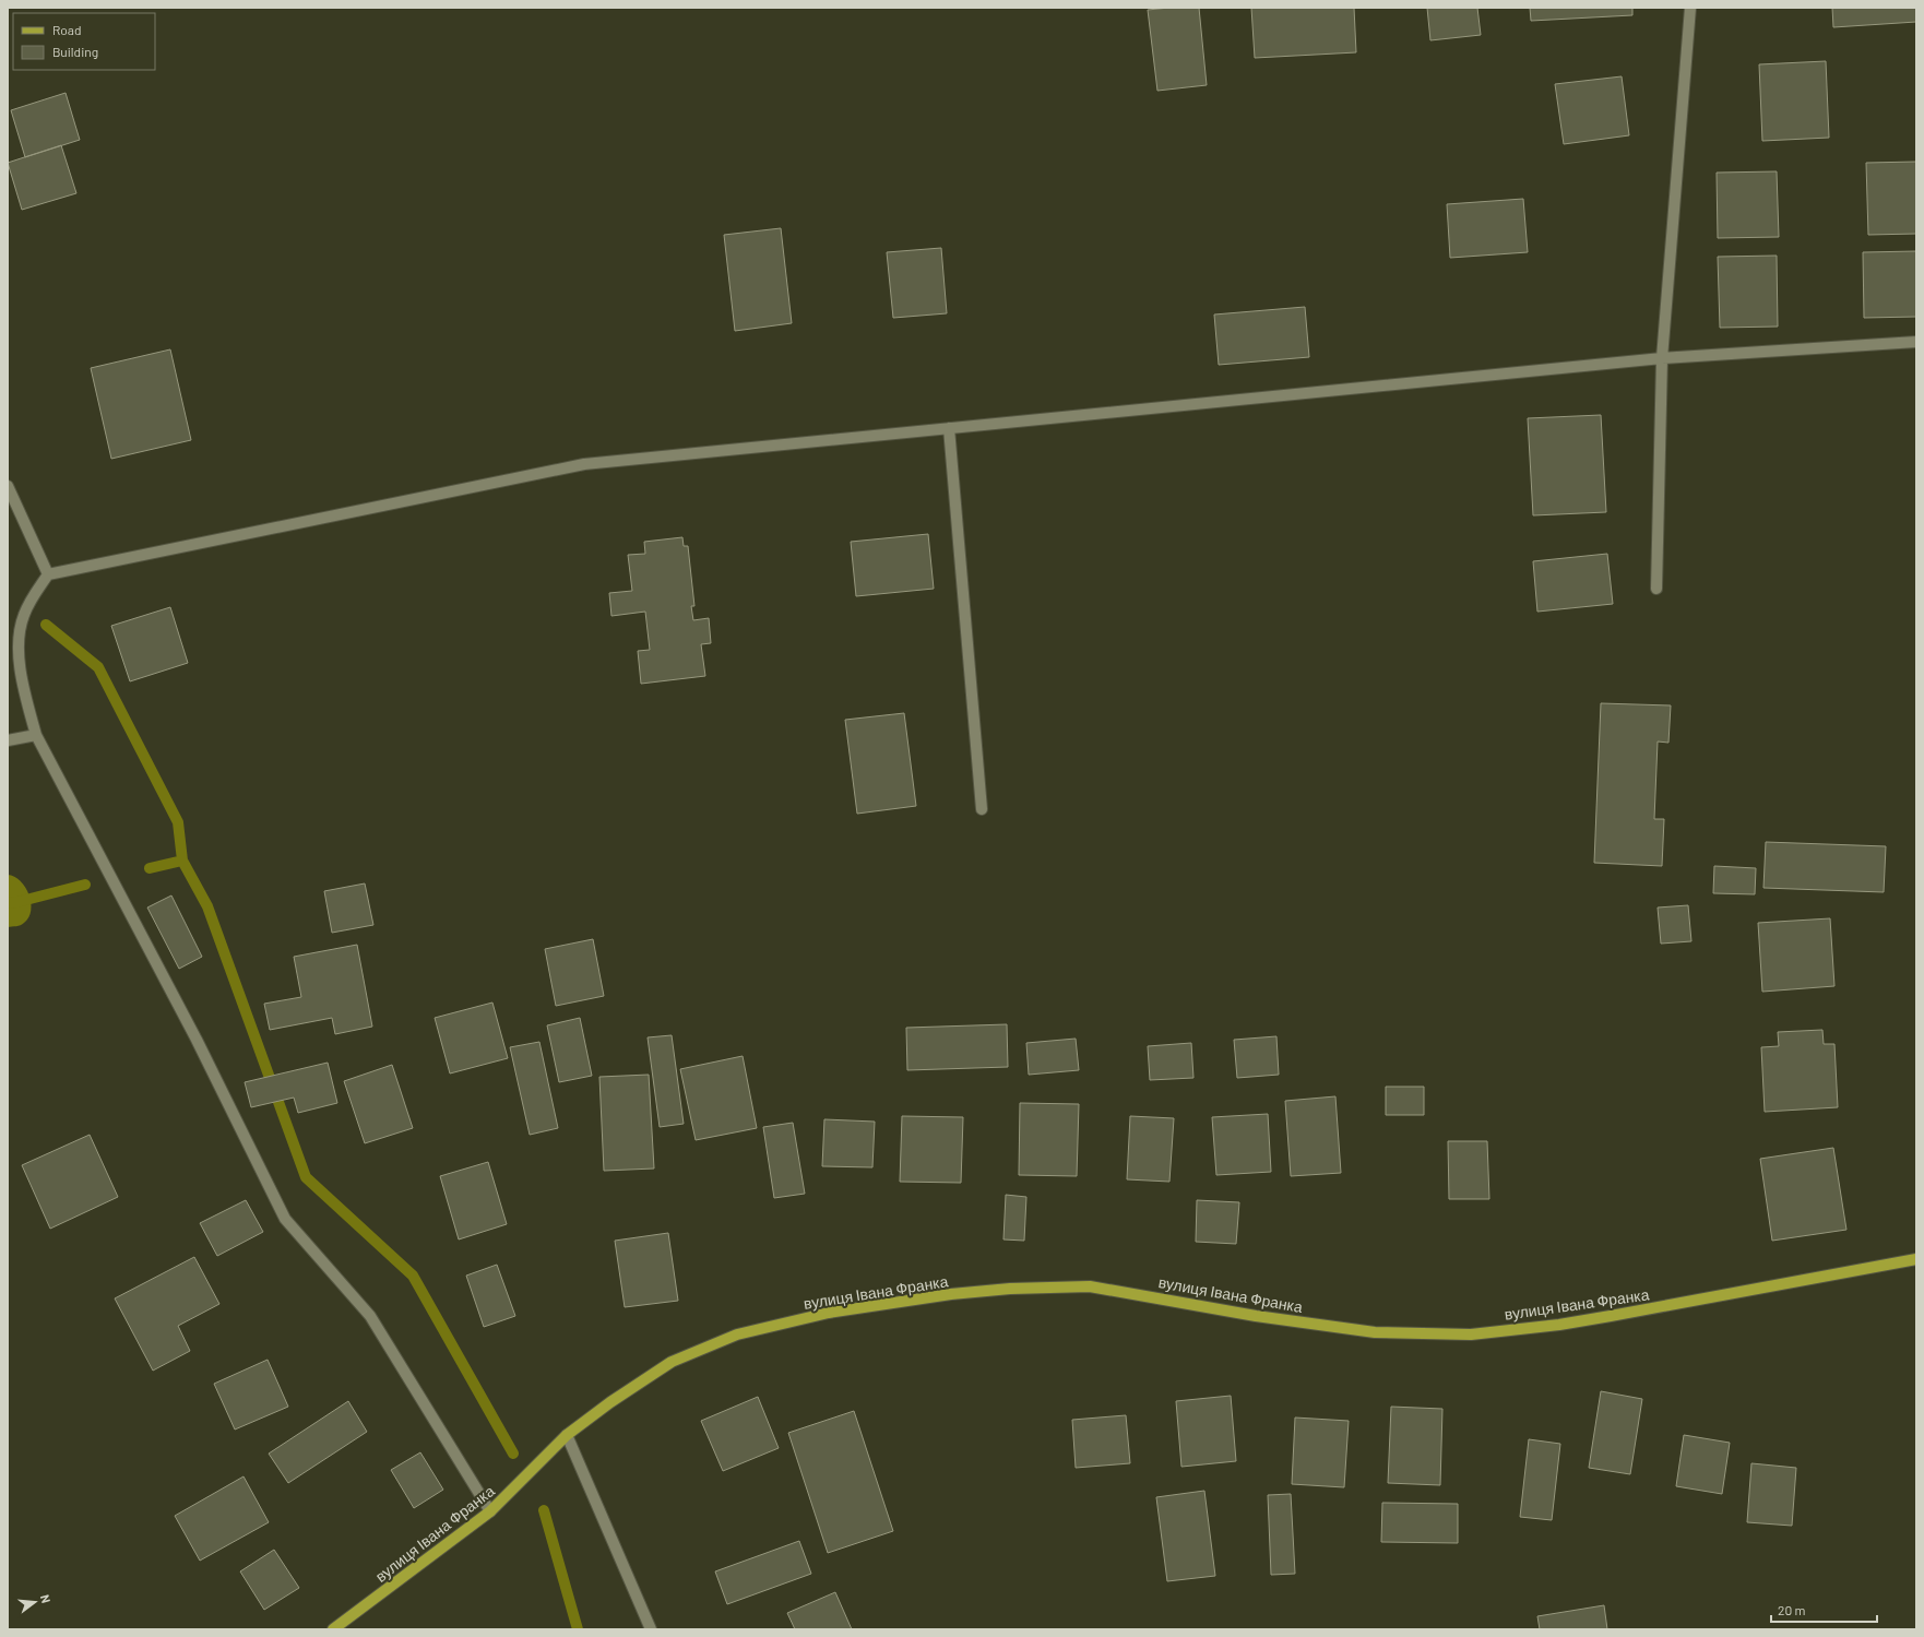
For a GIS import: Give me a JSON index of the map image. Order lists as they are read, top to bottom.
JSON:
{
  "streets": {
    "main road": ["вулиця Івана Франка"]
  },
  "legend": ["Road", "Building"],
  "scale_bar": "20 m",
  "north": "right"
}
